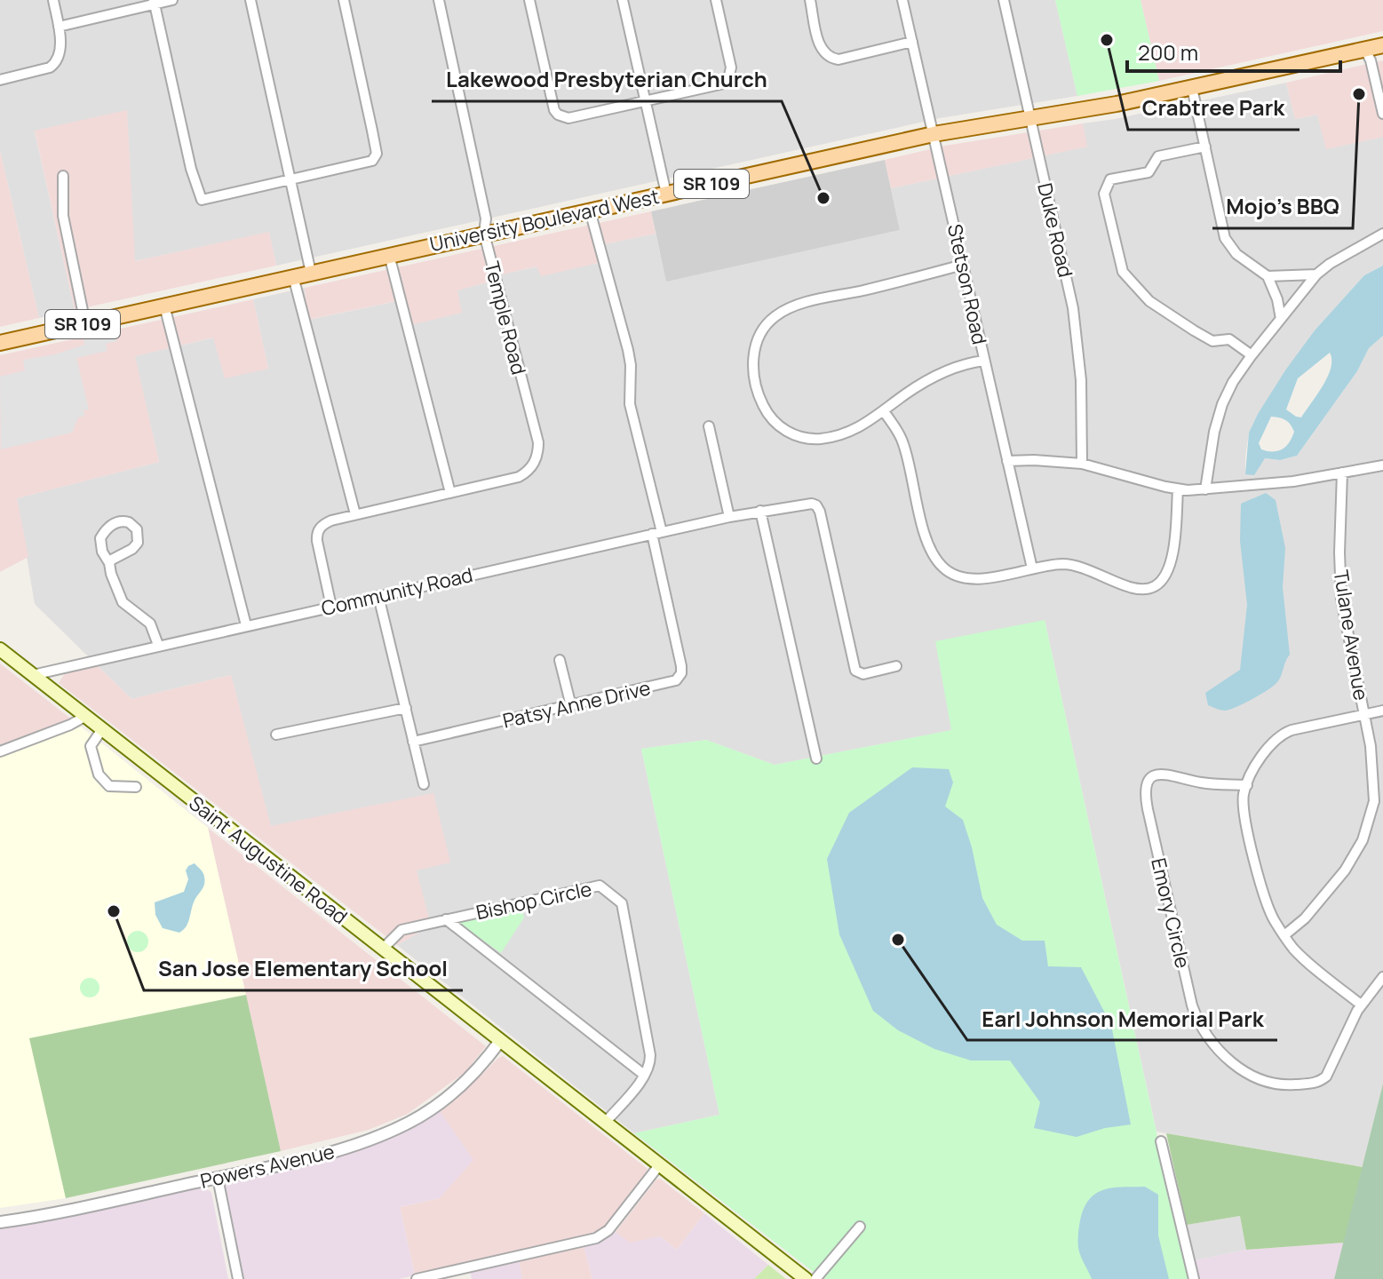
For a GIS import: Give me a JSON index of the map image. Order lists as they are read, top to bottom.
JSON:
{
  "streets": {
    "main road": ["SR 109", "University Boulevard West", "Saint Augustine Road"],
    "street": [
      "Duke Road",
      "Stetson Road",
      "Temple Road",
      "Community Road",
      "Tulane Avenue",
      "Patsy Anne Drive",
      "Bishop Circle",
      "Emory Circle",
      "Powers Avenue"
    ]
  },
  "crossings": [
    ["University Boulevard West", "Duke Road"],
    ["University Boulevard West", "Stetson Road"],
    ["University Boulevard West", "Temple Road"],
    ["University Boulevard West", "Patsy Anne Drive"],
    ["Community Road", "Patsy Anne Drive"],
    ["Community Road", "Saint Augustine Road"],
    ["Saint Augustine Road", "Bishop Circle"],
    ["Saint Augustine Road", "Powers Avenue"]
  ],
  "places": [
    "Crabtree Park",
    "Mojo's BBQ",
    "Lakewood Presbyterian Church",
    "San Jose Elementary School",
    "Earl Johnson Memorial Park"
  ],
  "scale_bar": "200 m"
}
